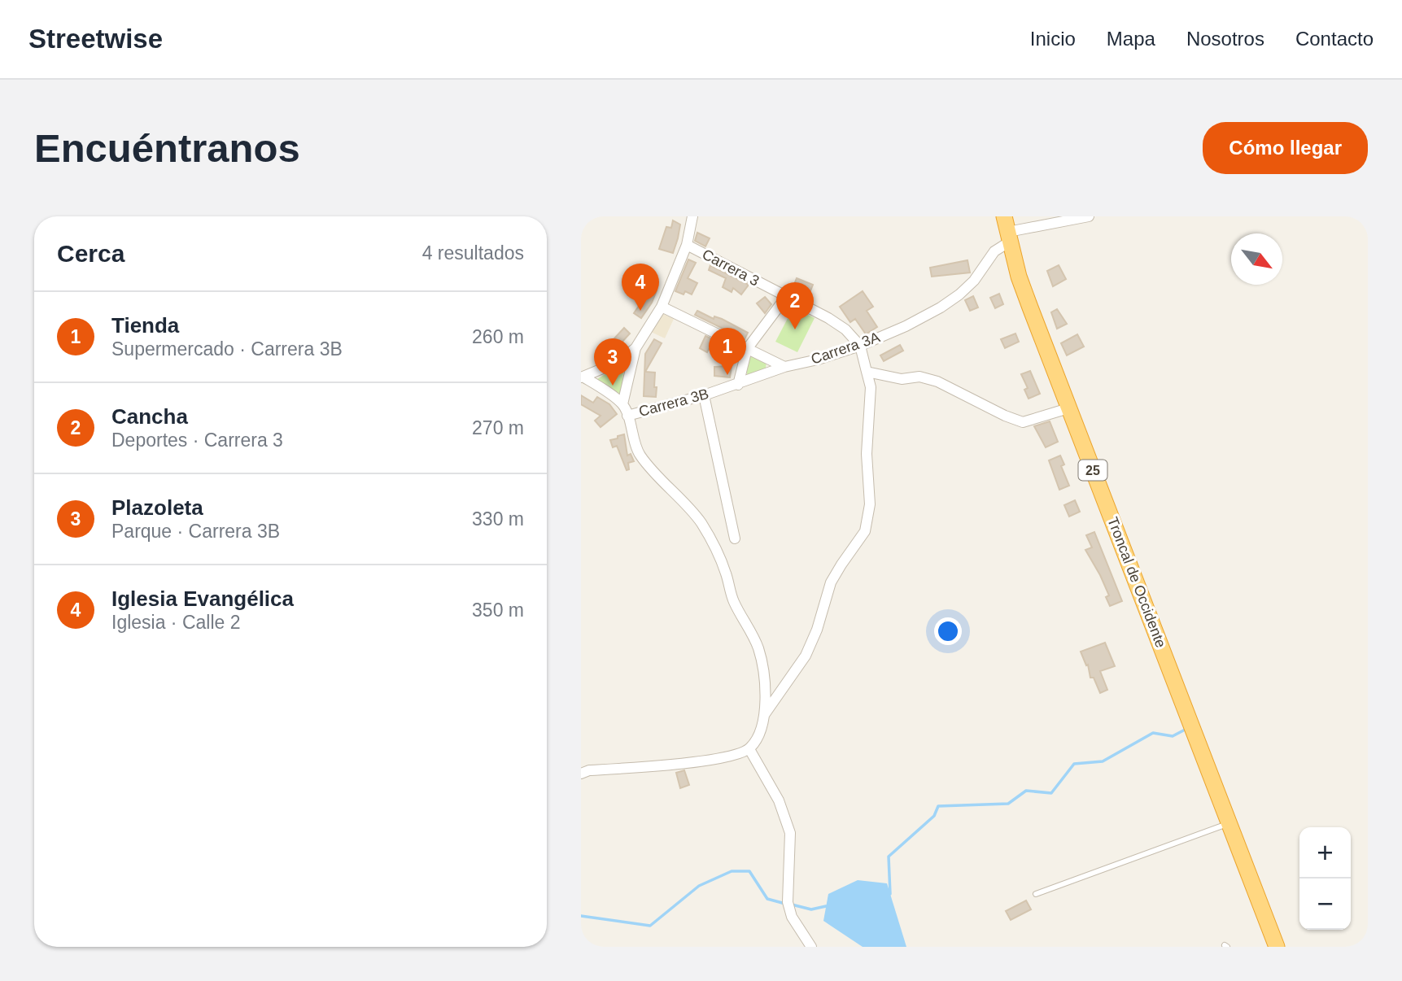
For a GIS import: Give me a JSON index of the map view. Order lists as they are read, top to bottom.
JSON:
{
  "streets": {
    "highway": ["25", "Troncal de Occidente"],
    "street": ["Carrera 3", "Carrera 3A", "Carrera 3B"]
  },
  "crossings": [
    ["Carrera 3", "Carrera 3A"],
    ["Carrera 3A", "Carrera 3B"],
    ["Carrera 3A", "Troncal de Occidente"]
  ],
  "north": "bottom right",
  "page": {
    "header": "Streetwise",
    "nav": [
      "Inicio",
      "Mapa",
      "Nosotros",
      "Contacto"
    ],
    "buttons": "Cómo llegar",
    "title": "Encuéntranos",
    "heading": ["Cerca", "4 resultados"],
    "pins": [
      "4",
      "2",
      "1",
      "3"
    ],
    "list": [
      {
        "mark": "1",
        "name": "Tienda",
        "note": "Supermercado · Carrera 3B",
        "value": "260 m"
      },
      {
        "mark": "2",
        "name": "Cancha",
        "note": "Deportes · Carrera 3",
        "value": "270 m"
      },
      {
        "mark": "3",
        "name": "Plazoleta",
        "note": "Parque · Carrera 3B",
        "value": "330 m"
      },
      {
        "mark": "4",
        "name": "Iglesia Evangélica",
        "note": "Iglesia · Calle 2",
        "value": "350 m"
      }
    ],
    "map_buttons": ["+", "−"]
  }
}
